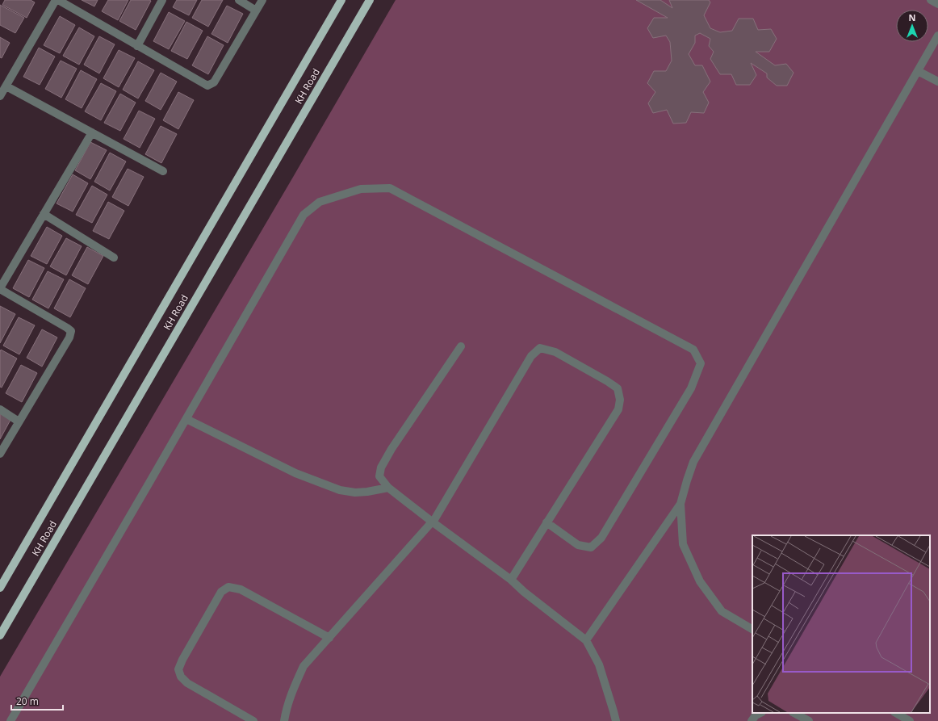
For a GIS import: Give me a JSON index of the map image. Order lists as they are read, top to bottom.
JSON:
{
  "streets": {
    "main road": ["KH Road"]
  },
  "scale_bar": "20 m",
  "north": "top"
}
